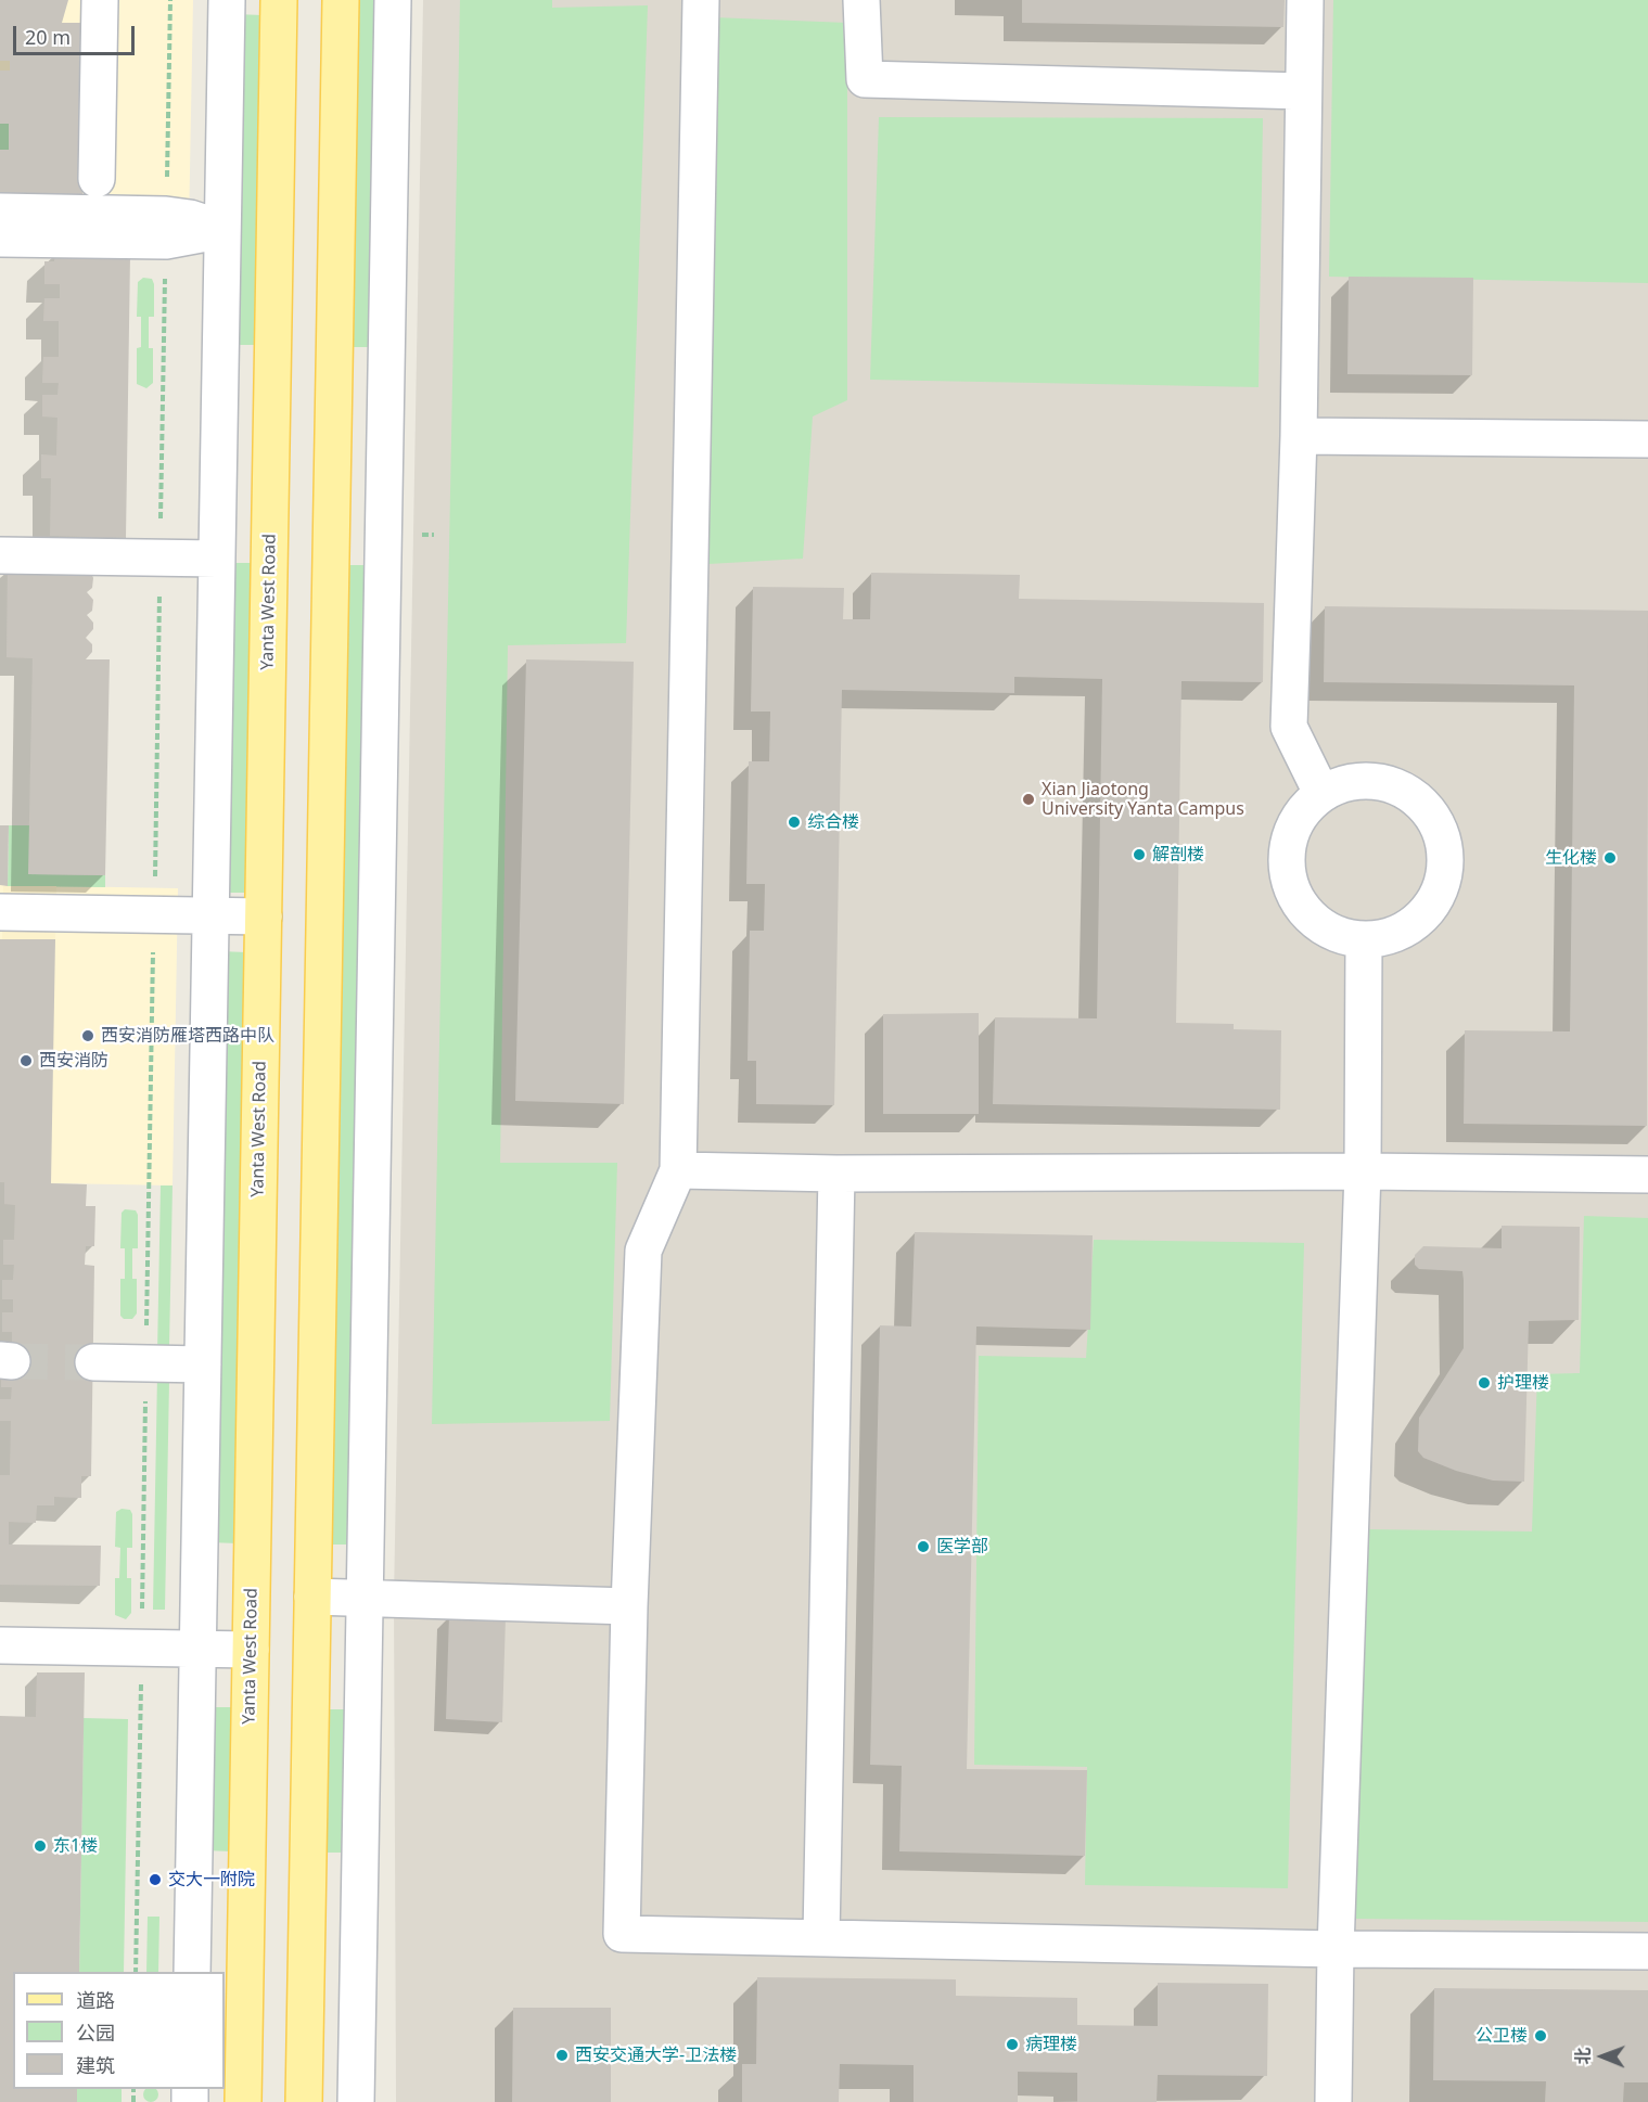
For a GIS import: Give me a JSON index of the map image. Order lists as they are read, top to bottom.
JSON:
{
  "streets": {
    "main road": ["Yanta West Road"]
  },
  "places": [
    "Xian Jiaotong University Yanta Campus",
    "综合楼",
    "解剖楼",
    "生化楼",
    "西安消防雁塔西路中队",
    "西安消防",
    "护理楼",
    "医学部",
    "东1楼",
    "交大一附院",
    "公卫楼",
    "病理楼",
    "西安交通大学-卫法楼"
  ],
  "legend": ["道路", "公园", "建筑"],
  "scale_bar": "20 m",
  "north": "left"
}
